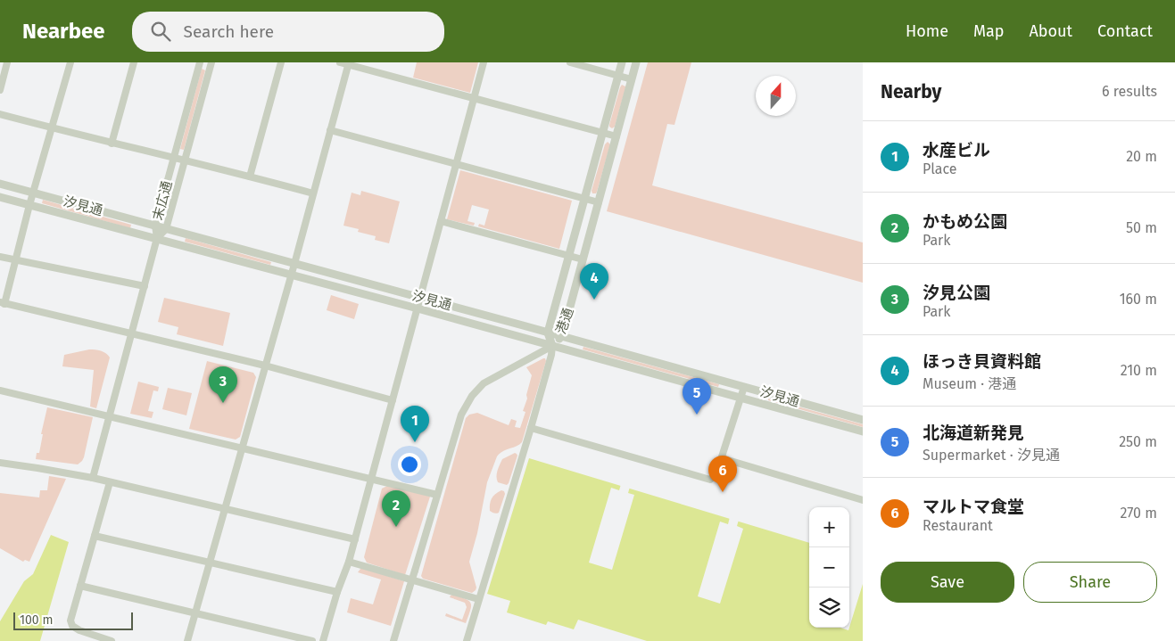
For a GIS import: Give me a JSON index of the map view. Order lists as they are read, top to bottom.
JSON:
{
  "streets": {
    "street": ["末広通", "汐見通", "港通"]
  },
  "crossings": [
    ["末広通", "汐見通"],
    ["汐見通", "港通"]
  ],
  "scale_bar": "100 m",
  "north": "top",
  "page": {
    "header": "Nearbee",
    "search": "Search here",
    "nav": [
      "Home",
      "Map",
      "About",
      "Contact"
    ],
    "heading": ["Nearby", "6 results"],
    "list": [
      {
        "mark": "1",
        "name": "水産ビル",
        "note": "Place",
        "value": "20 m"
      },
      {
        "mark": "2",
        "name": "かもめ公園",
        "note": "Park",
        "value": "50 m"
      },
      {
        "mark": "3",
        "name": "汐見公園",
        "note": "Park",
        "value": "160 m"
      },
      {
        "mark": "4",
        "name": "ほっき貝資料館",
        "note": "Museum · 港通",
        "value": "210 m"
      },
      {
        "mark": "5",
        "name": "北海道新発見",
        "note": "Supermarket · 汐見通",
        "value": "250 m"
      },
      {
        "mark": "6",
        "name": "マルトマ食堂",
        "note": "Restaurant",
        "value": "270 m"
      }
    ],
    "pins": [
      "4",
      "3",
      "5",
      "1",
      "6",
      "2"
    ],
    "map_buttons": ["+", "−"],
    "buttons": ["Save", "Share"],
    "scale": "100 m"
  }
}
